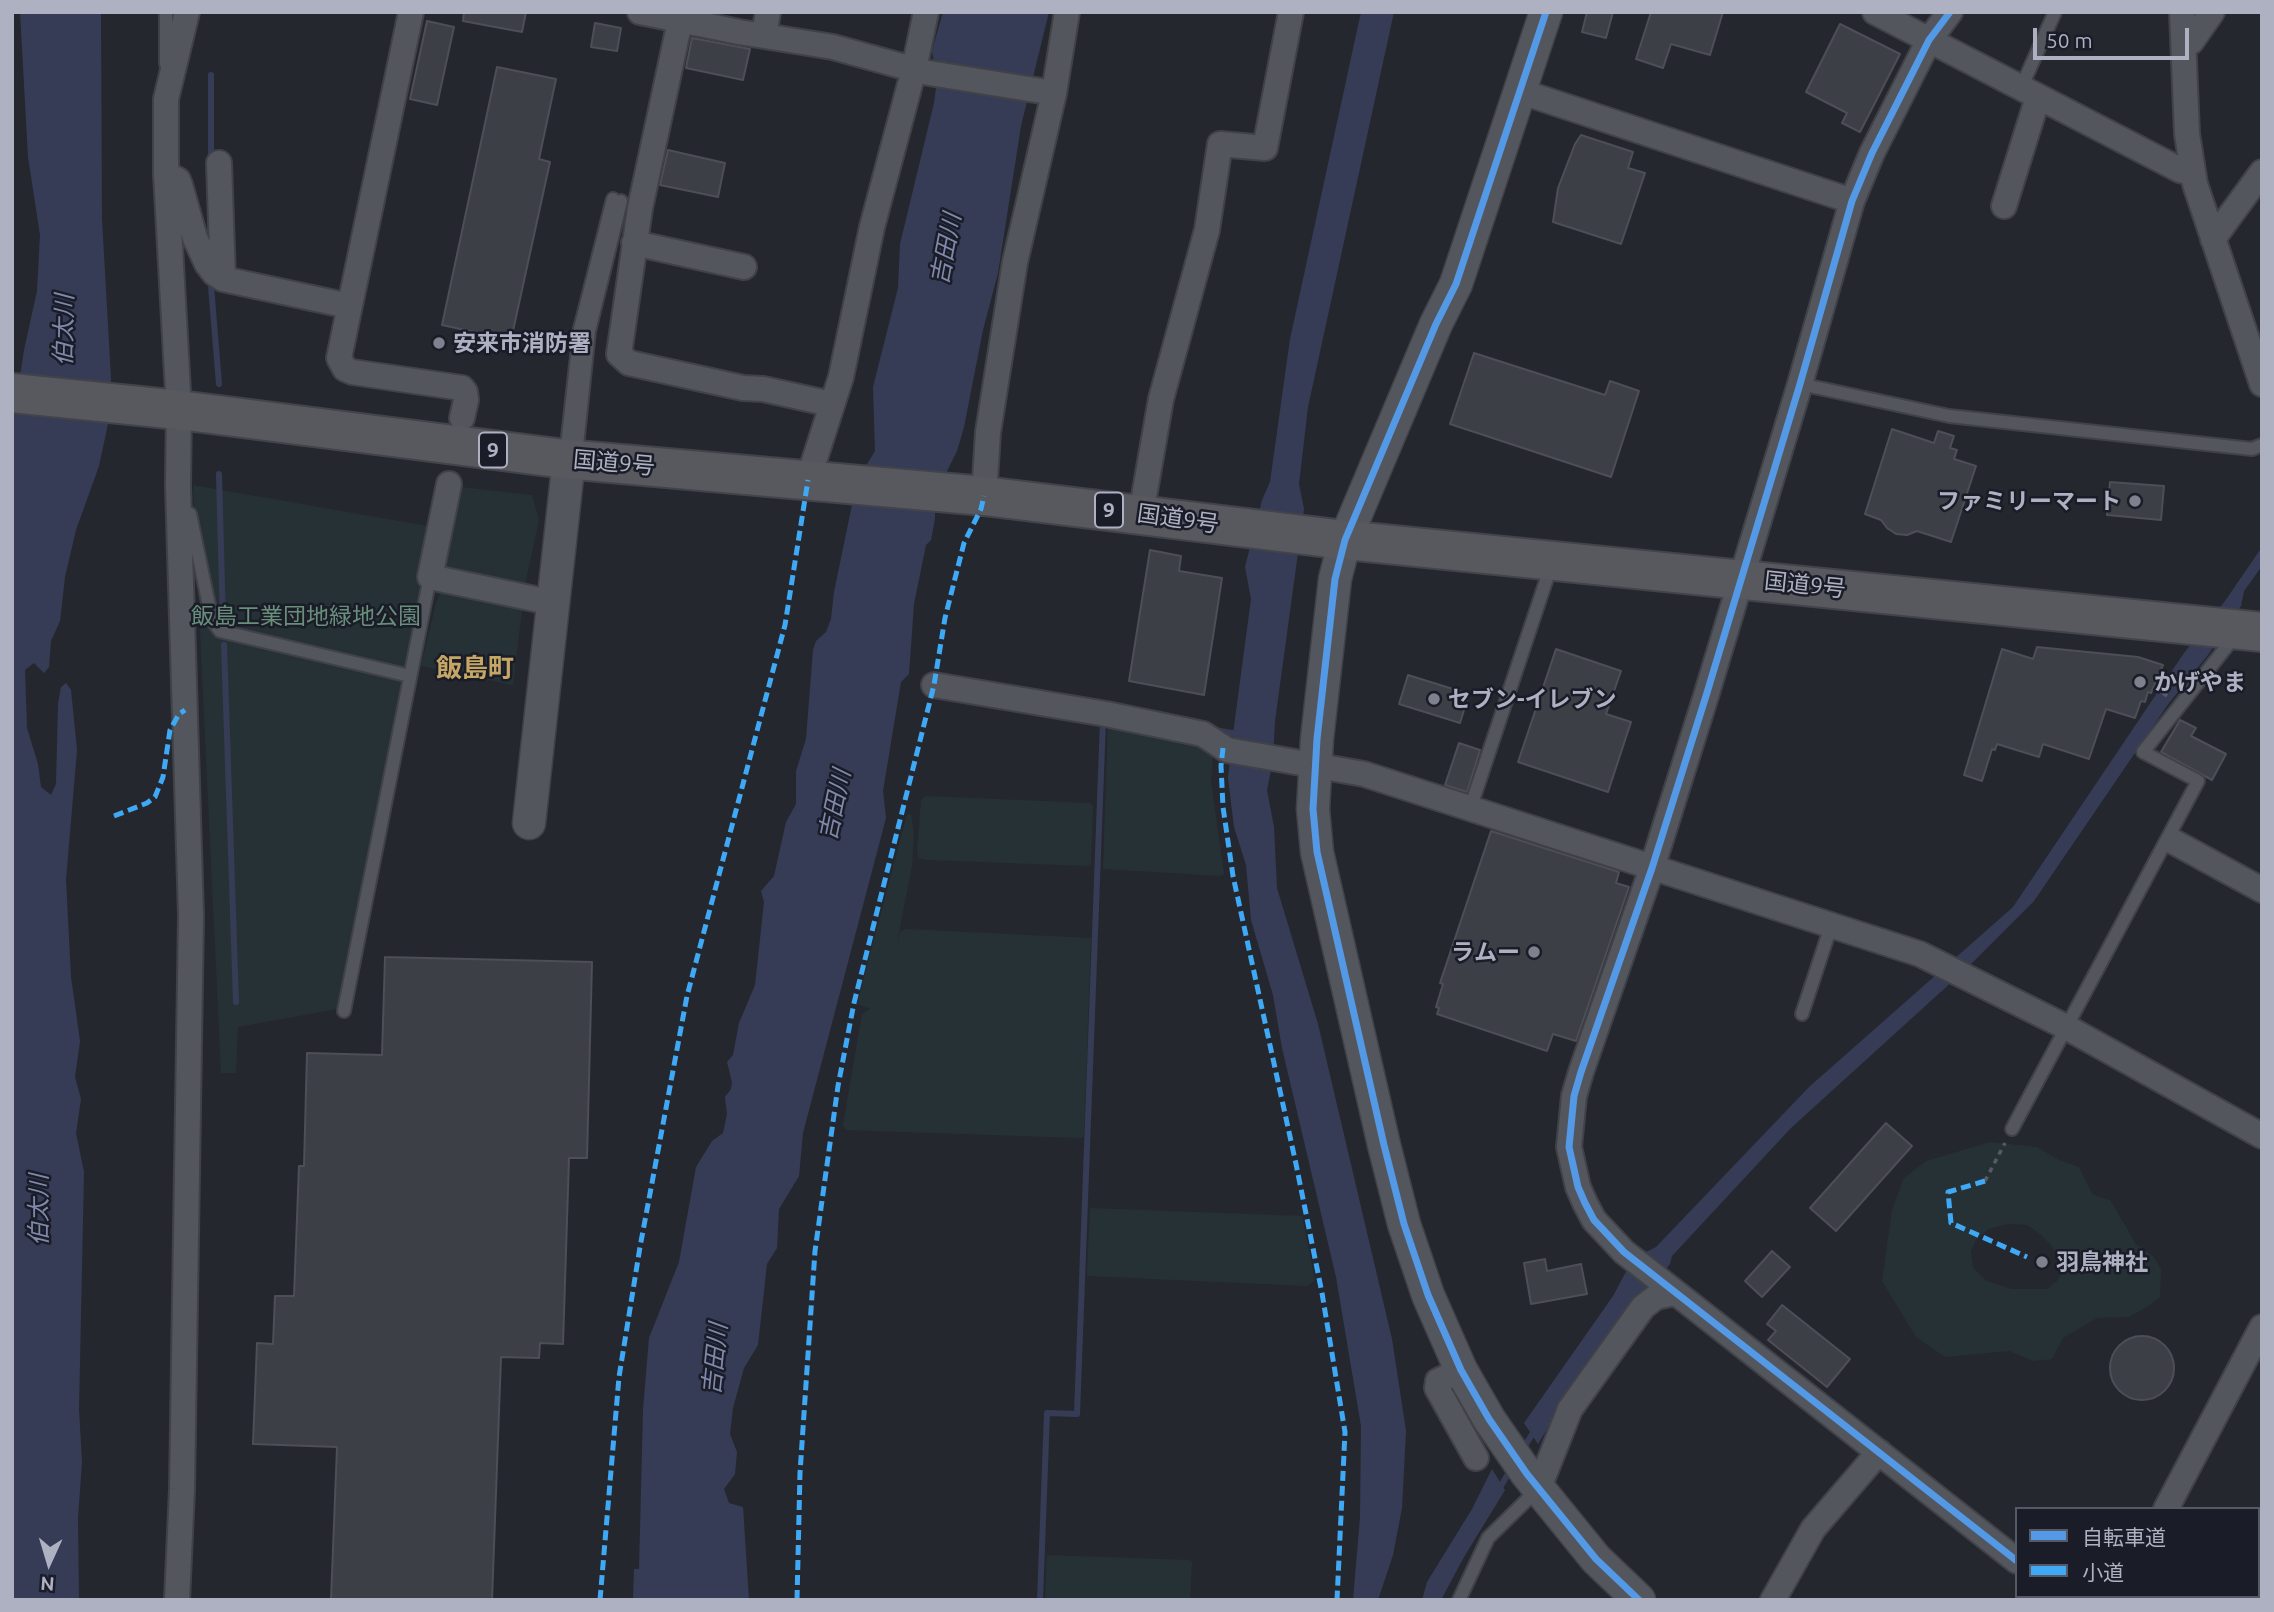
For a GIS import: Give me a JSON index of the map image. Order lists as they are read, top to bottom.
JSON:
{
  "streets": {
    "highway": ["9", "国道9号"]
  },
  "districts": ["飯島町"],
  "water": ["吉田川", "伯太川"],
  "parks": ["飯島工業団地緑地公園"],
  "places": [
    "安来市消防署",
    "ファミリーマート",
    "かげやま",
    "セブン-イレブン",
    "ラムー",
    "羽鳥神社"
  ],
  "legend": ["自転車道", "小道"],
  "scale_bar": "50 m",
  "north": "bottom"
}
